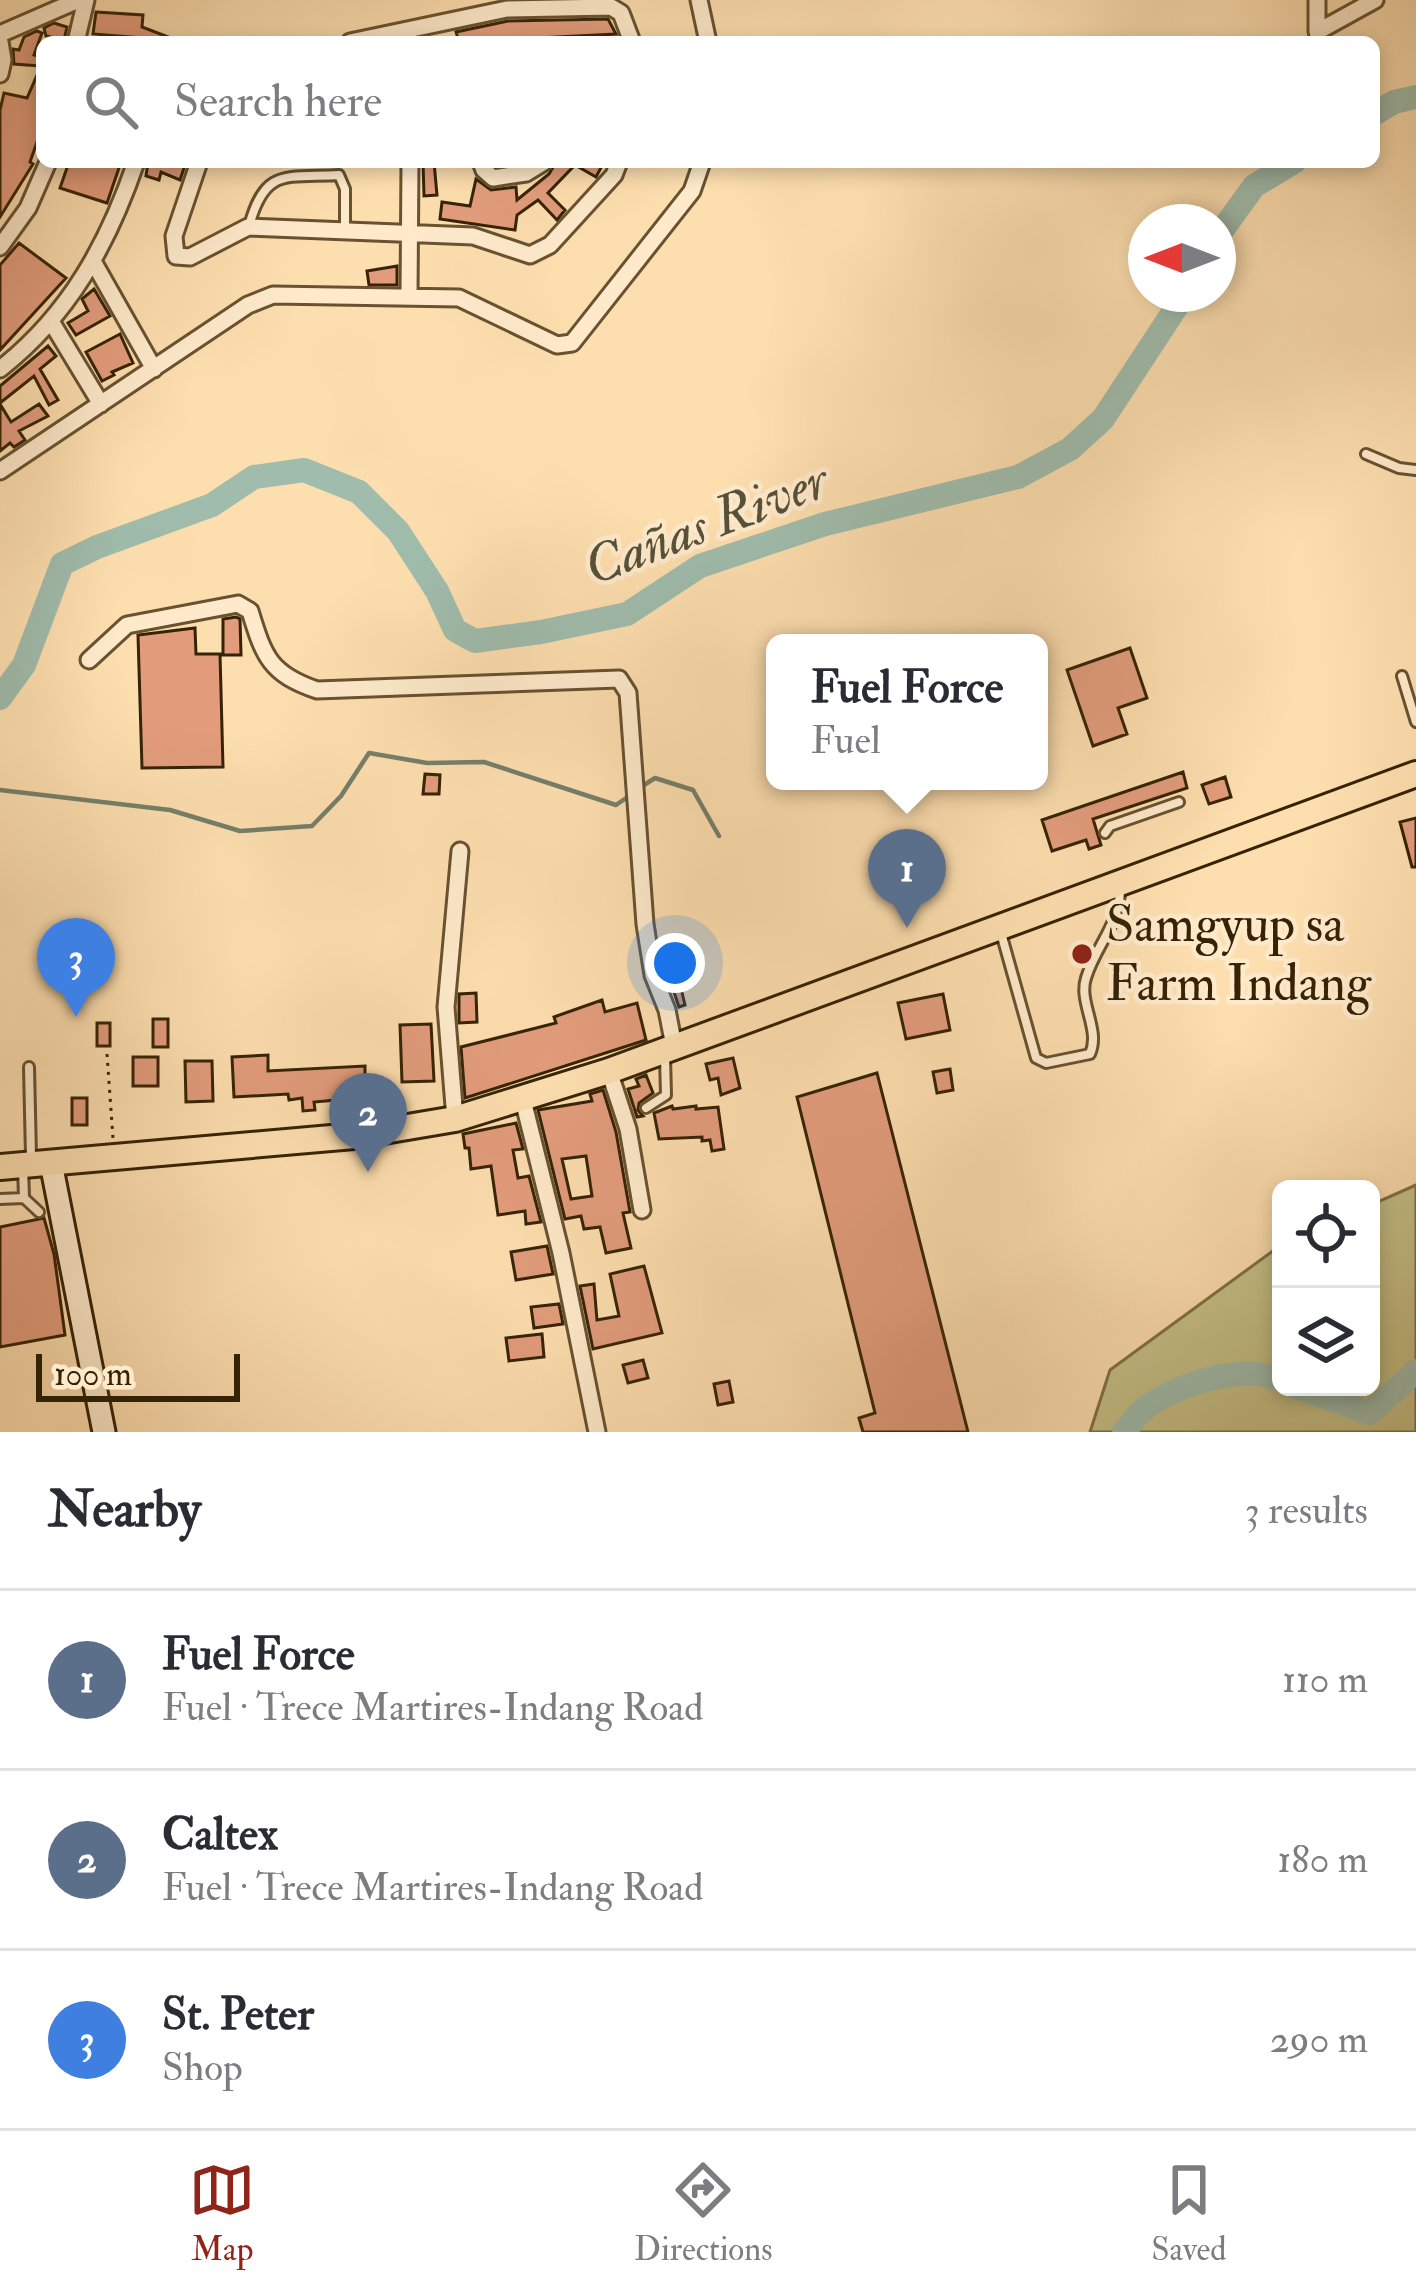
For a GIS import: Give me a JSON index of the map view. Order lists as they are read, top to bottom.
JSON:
{
  "water": ["Cañas River"],
  "places": ["Samgyup sa Farm Indang"],
  "scale_bar": "100 m",
  "north": "left",
  "page": {
    "search": "Search here",
    "popup": ["Fuel Force", "Fuel"],
    "pins": ["1", "3", "2"],
    "scale": "100 m",
    "heading": ["Nearby", "3 results"],
    "list": [
      {
        "mark": "1",
        "name": "Fuel Force",
        "note": "Fuel · Trece Martires-Indang Road",
        "value": "110 m"
      },
      {
        "mark": "2",
        "name": "Caltex",
        "note": "Fuel · Trece Martires-Indang Road",
        "value": "180 m"
      },
      {
        "mark": "3",
        "name": "St. Peter",
        "note": "Shop",
        "value": "290 m"
      }
    ],
    "nav": ["Map", "Directions", "Saved"]
  }
}
